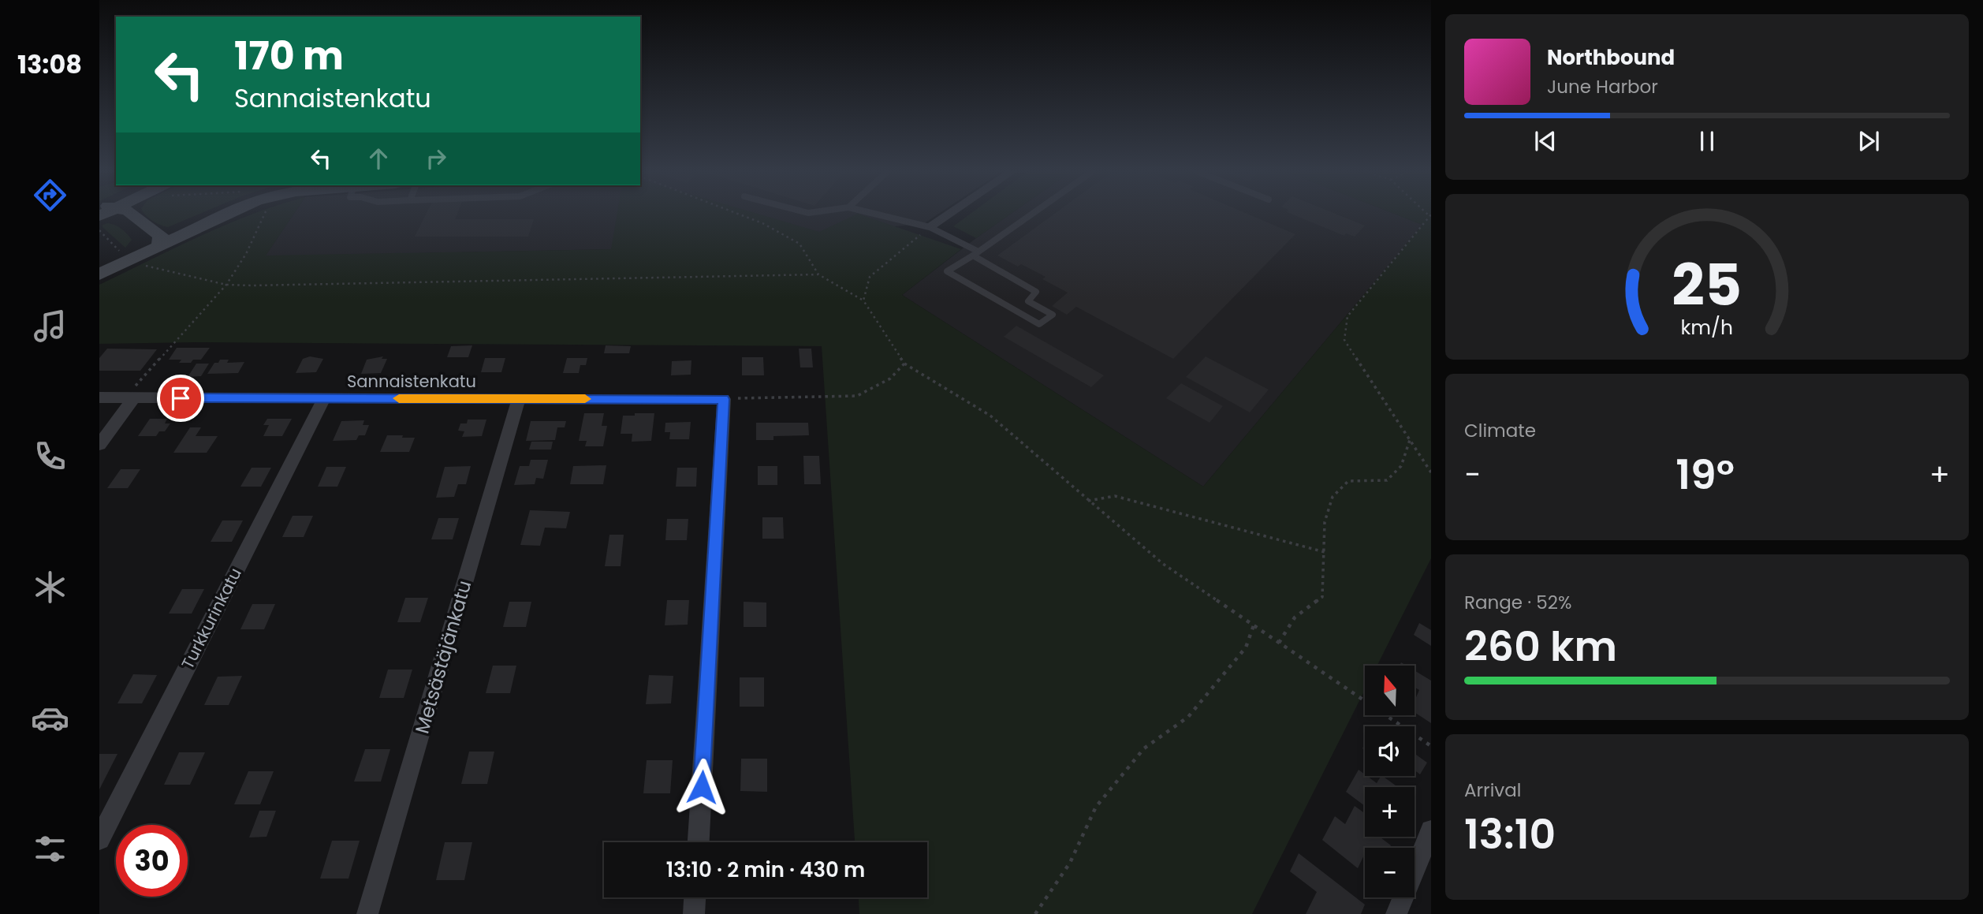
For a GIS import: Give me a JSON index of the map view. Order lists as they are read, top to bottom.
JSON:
{
  "streets": {
    "street": ["Sannaistenkatu", "Turkkurinkatu", "Metsästäjänkatu"]
  },
  "crossings": [
    ["Sannaistenkatu", "Turkkurinkatu"],
    ["Sannaistenkatu", "Metsästäjänkatu"]
  ],
  "north": "top",
  "page": {
    "tabs": "13:08",
    "turn": ["170 m", "Sannaistenkatu"],
    "song": ["Northbound", "June Harbor"],
    "tile": [
      "Climate",
      ["Range · 52%", "260 km"],
      ["Arrival", "13:10"]
    ],
    "heat": ["−", "19°", "+"],
    "map_buttons": ["+", "−"],
    "limit": "30",
    "trip": "13:10 · 2 min · 430 m",
    "gauge": ["25", "km/h"]
  }
}
